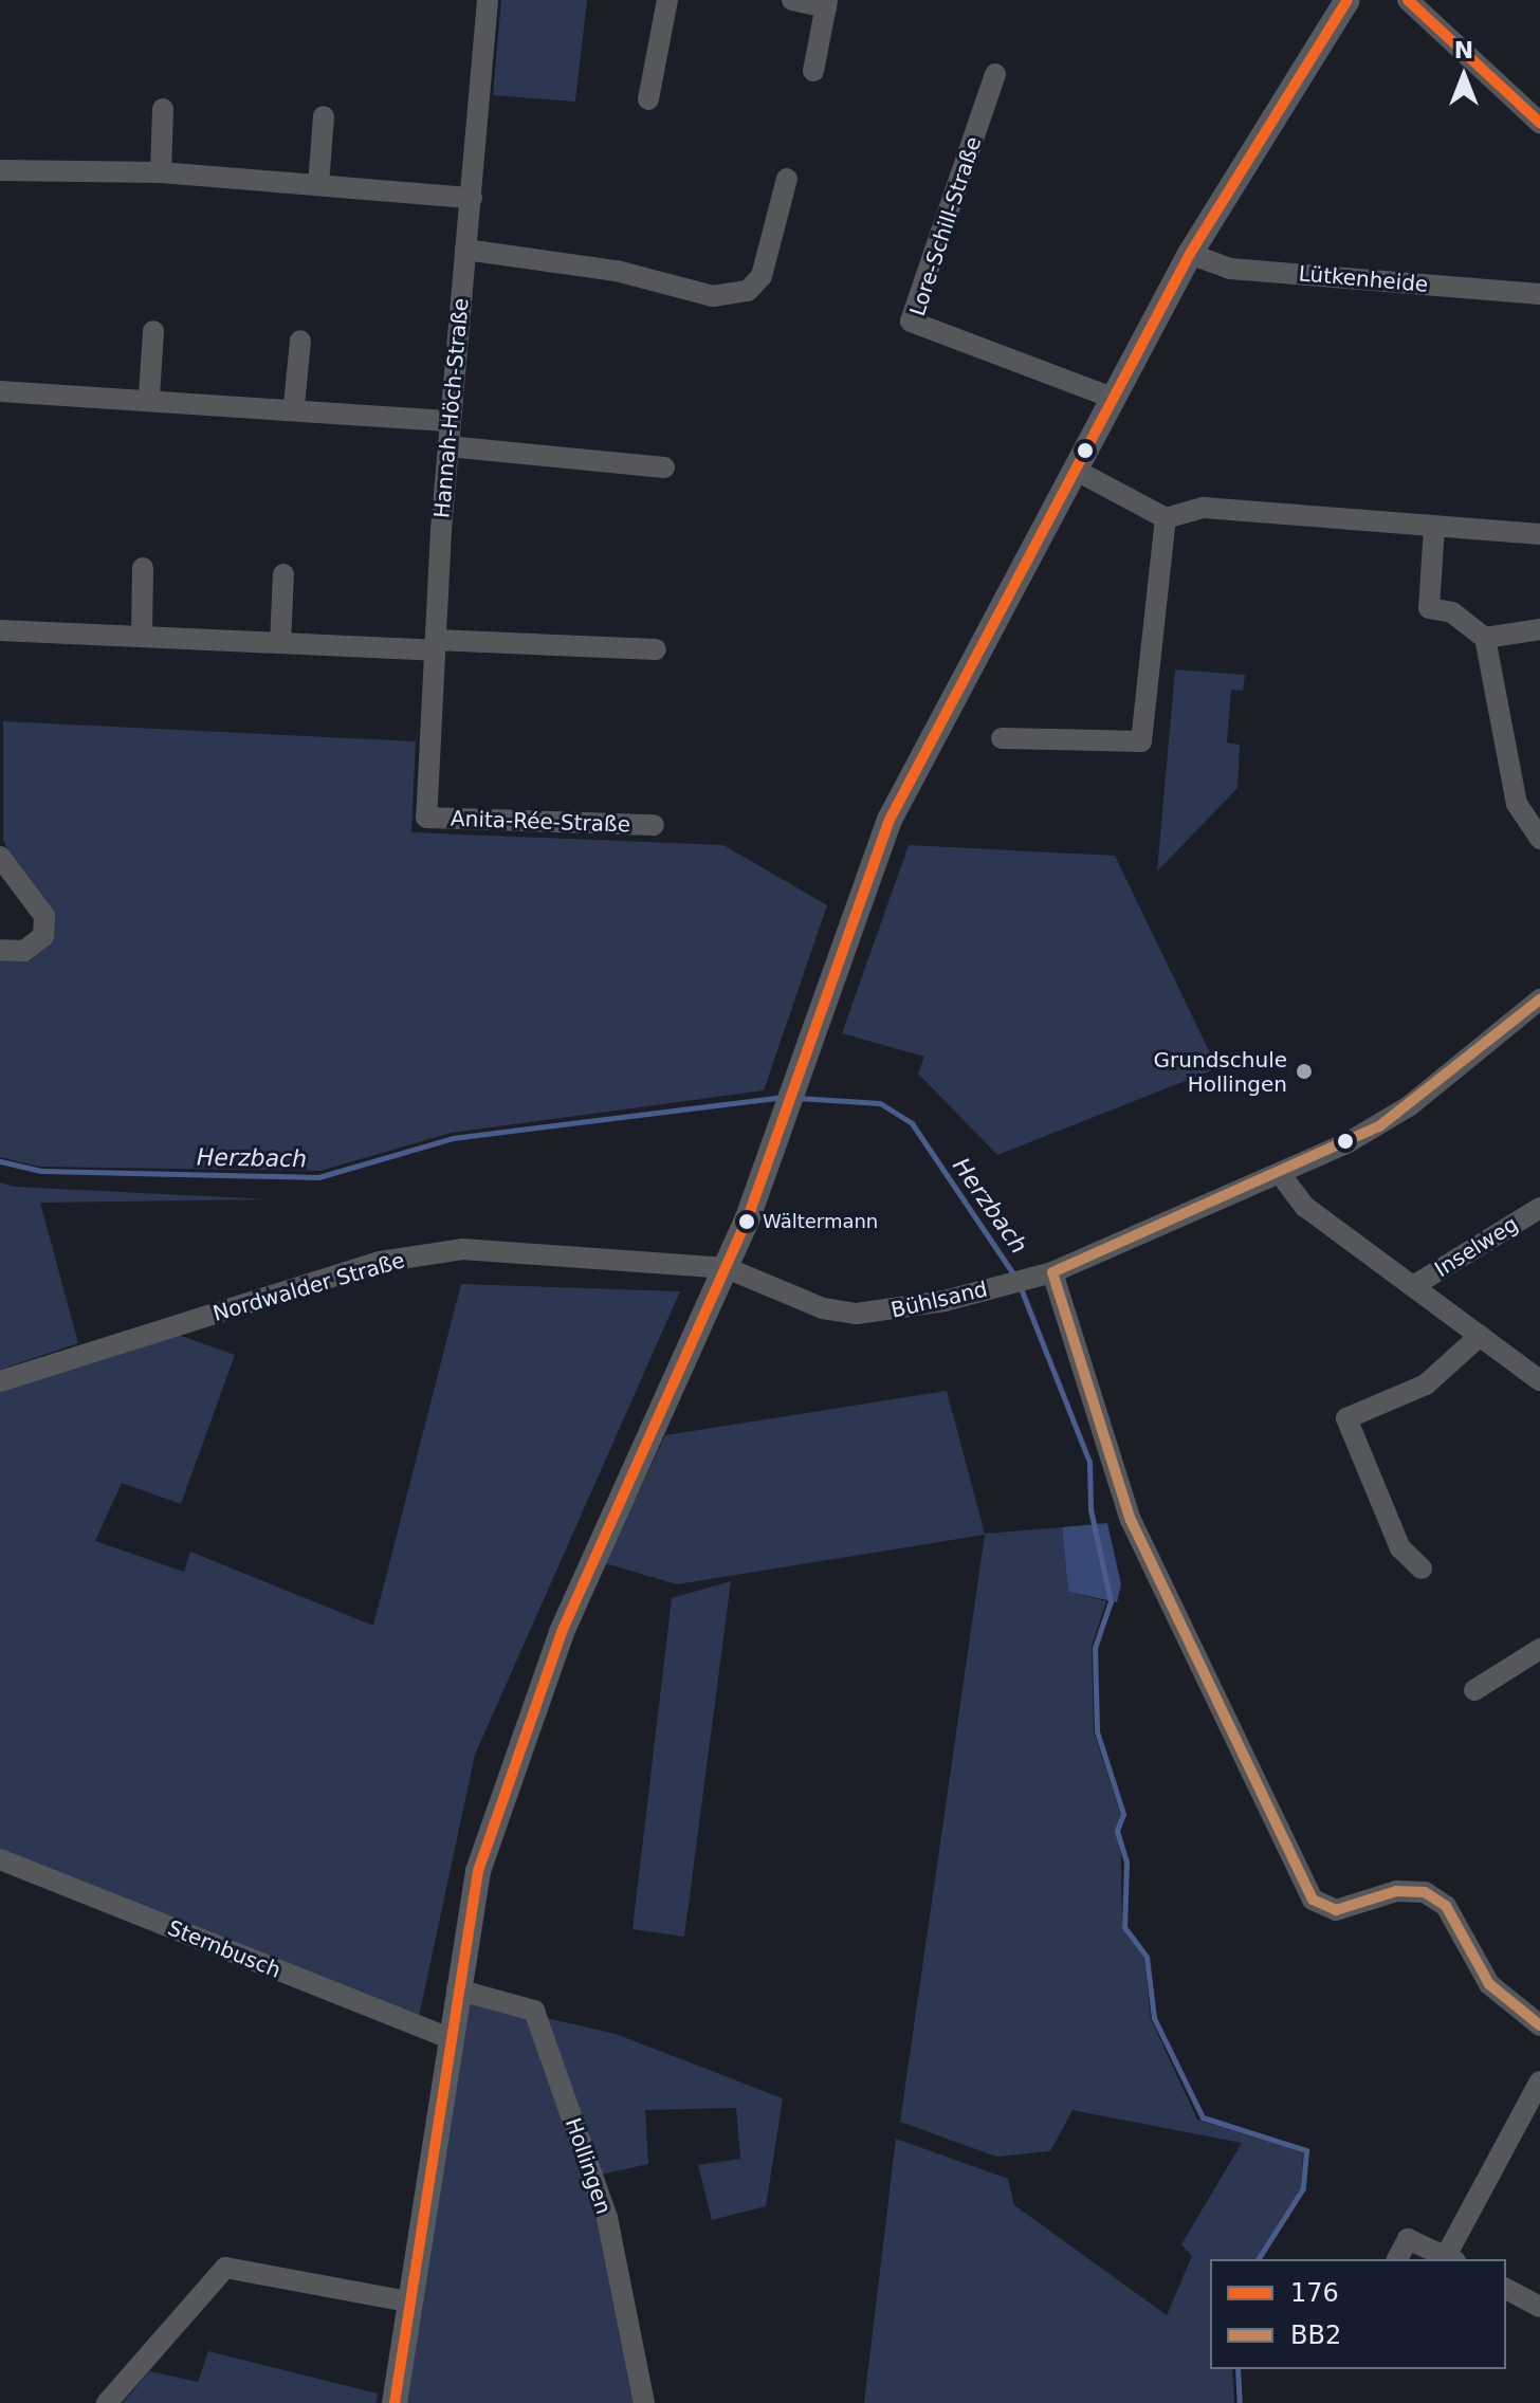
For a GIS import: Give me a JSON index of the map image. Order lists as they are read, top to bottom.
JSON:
{
  "streets": {
    "street": [
      "Lore-Schill-Straße",
      "Lütkenheide",
      "Hannah-Höch-Straße",
      "Anita-Rée-Straße",
      "Inselweg",
      "Nordwalder Straße",
      "Bühlsand",
      "Sternbusch",
      "Hollingen"
    ]
  },
  "crossings": [
    ["Hannah-Höch-Straße", "Anita-Rée-Straße"],
    ["Nordwalder Straße", "Bühlsand"]
  ],
  "water": ["Herzbach"],
  "places": ["Grundschule Hollingen", "Wältermann"],
  "lines": ["transit line 176", "transit line BB2"],
  "legend": ["176", "BB2"],
  "north": "top"
}
